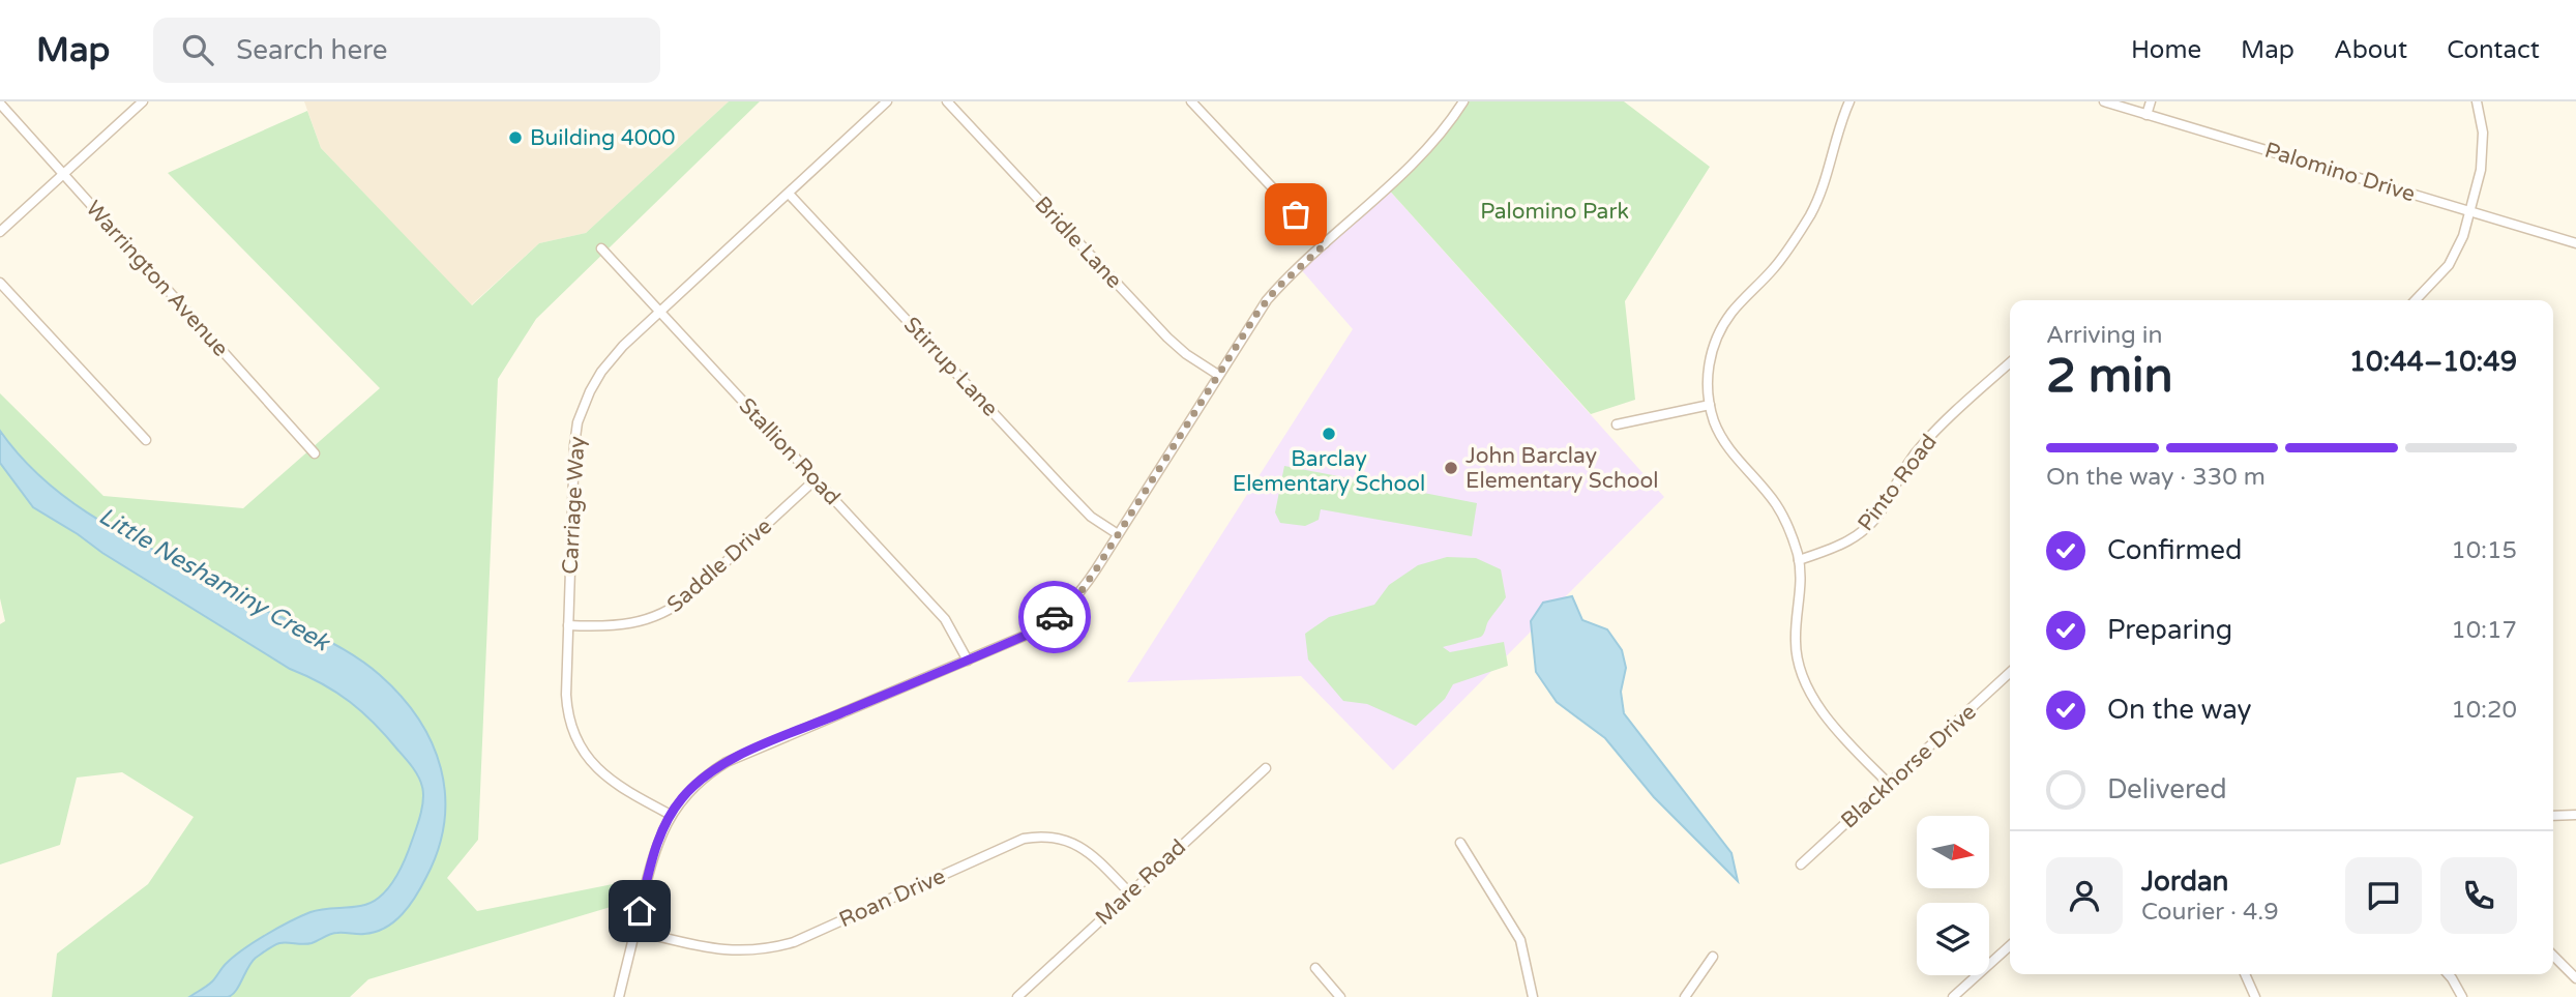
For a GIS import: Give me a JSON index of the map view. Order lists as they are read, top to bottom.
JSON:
{
  "streets": {
    "street": [
      "Palomino Drive",
      "Bridle Lane",
      "Warrington Avenue",
      "Stirrup Lane",
      "Stallion Road",
      "Pinto Road",
      "Carriage Way",
      "Saddle Drive",
      "Blackhorse Drive",
      "Mare Road",
      "Roan Drive"
    ]
  },
  "crossings": [
    ["Stirrup Lane", "Carriage Way"],
    ["Stallion Road", "Carriage Way"],
    ["Stallion Road", "Saddle Drive"],
    ["Carriage Way", "Saddle Drive"],
    ["Mare Road", "Roan Drive"]
  ],
  "water": ["Little Neshaminy Creek"],
  "parks": ["Palomino Park"],
  "places": ["Building 4000", "Barclay Elementary School", "John Barclay Elementary School"],
  "north": "right",
  "page": {
    "header": "Map",
    "search": "Search here",
    "nav": [
      "Home",
      "Map",
      "About",
      "Contact"
    ],
    "heading": ["2 min", "Arriving in", "10:44–10:49"],
    "panel": ["Jordan", "Courier · 4.9"],
    "bar": "On the way · 330 m",
    "list": [
      ["Confirmed", "10:15"],
      ["Preparing", "10:17"],
      ["On the way", "10:20"],
      "Delivered"
    ]
  }
}
